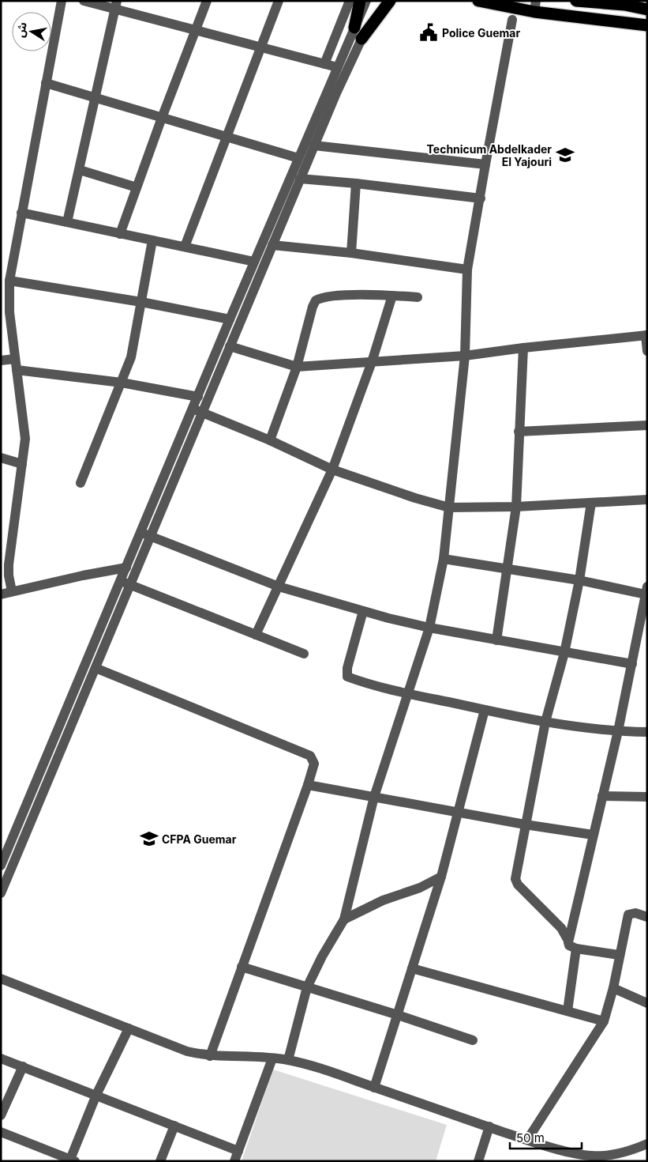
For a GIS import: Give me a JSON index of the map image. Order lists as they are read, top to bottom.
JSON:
{
  "places": {
    "public building": ["Police Guemar"],
    "school or university": ["Technicum Abdelkader El Yajouri", "CFPA Guemar"]
  },
  "scale_bar": "50 m",
  "north": "left"
}
